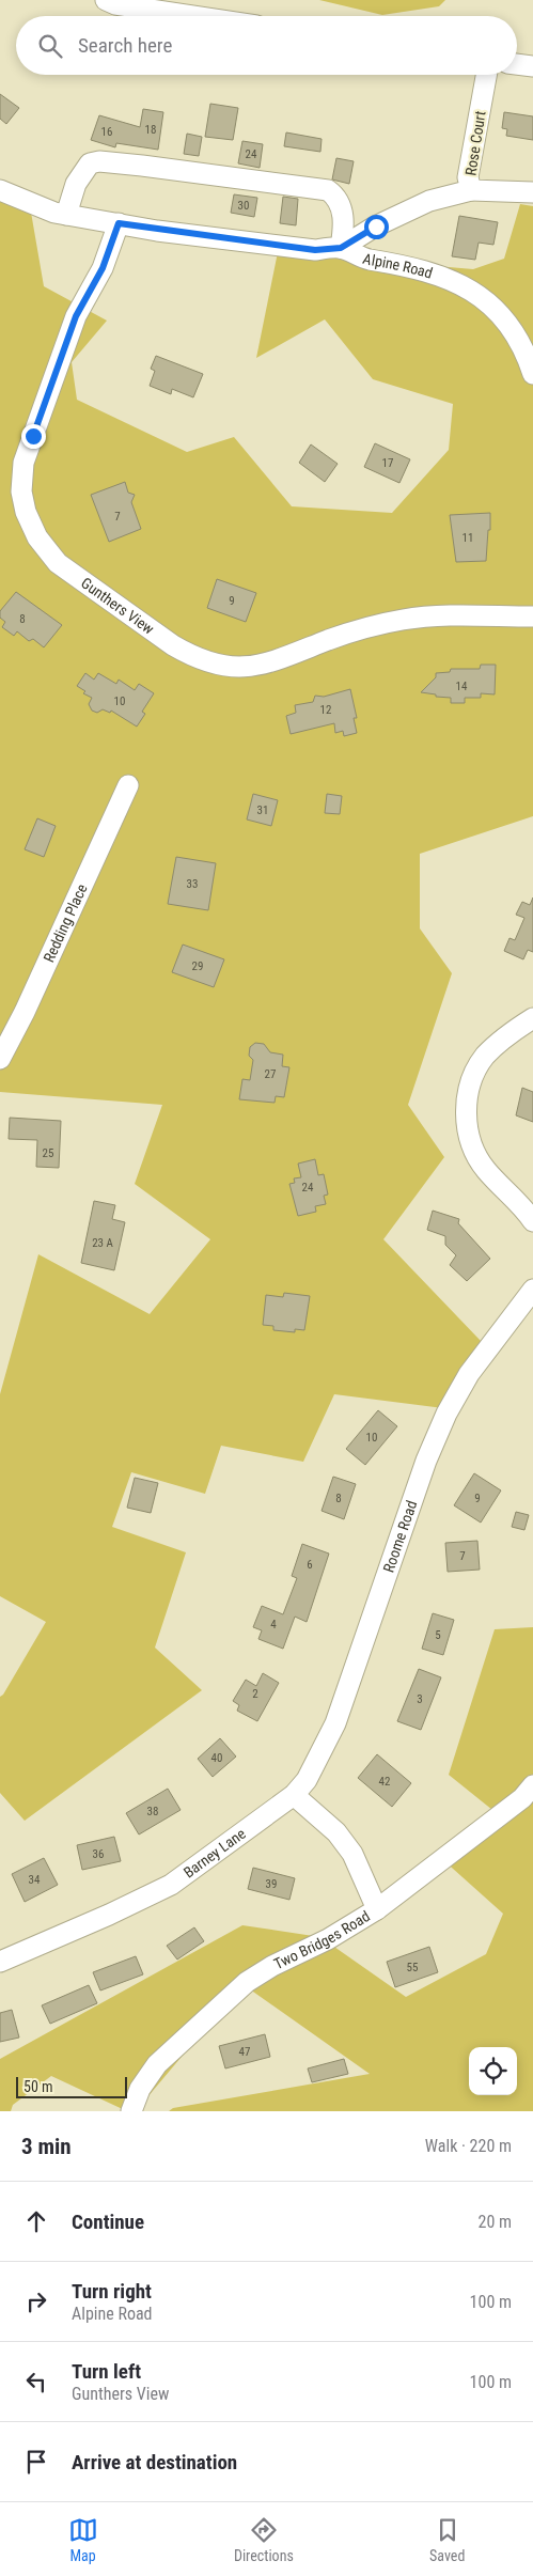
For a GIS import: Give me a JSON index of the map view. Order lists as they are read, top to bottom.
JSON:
{
  "streets": {
    "street": [
      "Rose Court",
      "Alpine Road",
      "Gunthers View",
      "Redding Place",
      "Roome Road",
      "Barney Lane",
      "Two Bridges Road"
    ]
  },
  "crossings": [
    ["Alpine Road", "Gunthers View"],
    ["Roome Road", "Barney Lane"]
  ],
  "house_numbers": [
    "18",
    "16",
    "24",
    "30",
    "17",
    "7",
    "11",
    "9",
    "8",
    "14",
    "10",
    "12",
    "31",
    "33",
    "29",
    "27",
    "25",
    "24",
    "23 A",
    "10",
    "8",
    "9",
    "7",
    "6",
    "4",
    "5",
    "2",
    "3",
    "40",
    "42",
    "38",
    "36",
    "34",
    "39",
    "55",
    "47"
  ],
  "scale_bar": "50 m",
  "page": {
    "search": "Search here",
    "scale": "50 m",
    "heading": ["3 min", "Walk · 220 m"],
    "list": [
      ["Continue", "20 m"],
      ["Turn right", "Alpine Road", "100 m"],
      ["Turn left", "Gunthers View", "100 m"],
      "Arrive at destination"
    ],
    "nav": ["Map", "Directions", "Saved"]
  }
}
